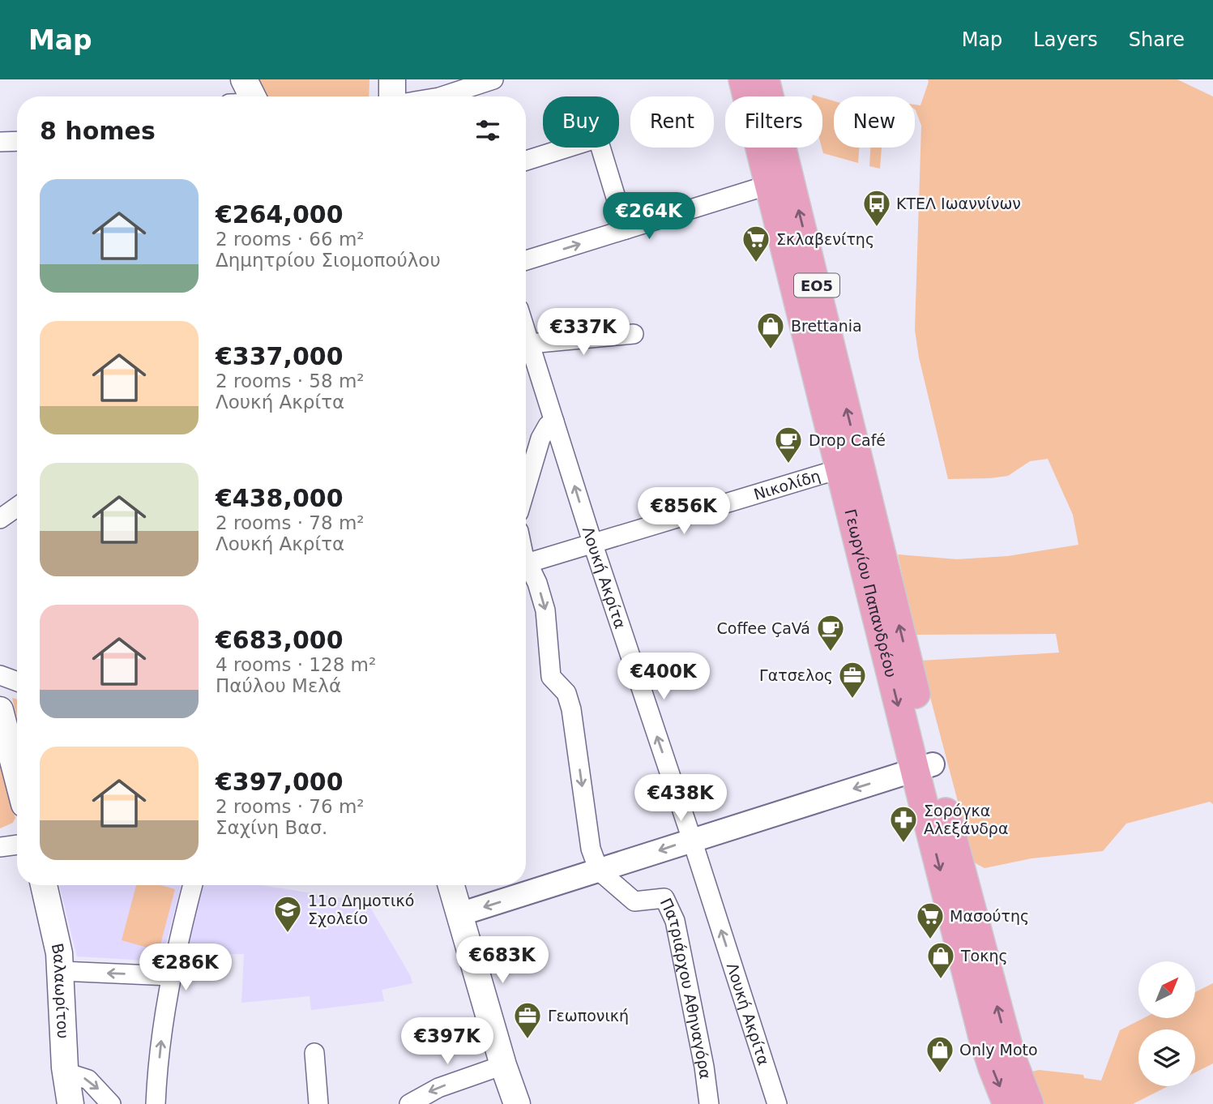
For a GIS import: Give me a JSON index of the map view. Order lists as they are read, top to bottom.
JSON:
{
  "streets": {
    "main road": ["ΕΟ5", "Γεωργίου Παπανδρέου", "Βαλαωρίτου"],
    "street": ["Νικολίδη", "Λουκή Ακρίτα", "Πατριάρχου Αθηναγόρα"]
  },
  "crossings": [
    ["Νικολίδη", "Λουκή Ακρίτα"],
    ["Νικολίδη", "Γεωργίου Παπανδρέου"]
  ],
  "places": {
    "bus stop": ["ΚΤΕΛ Ιωαννίνων"],
    "supermarket": ["Σκλαβενίτης", "Μασούτης"],
    "shop": ["Brettania", "Τοκης", "Only Moto"],
    "cafe": ["Drop Café", "Coffee ÇaVá"],
    "office": ["Γατσελος", "Γεωπονική"],
    "pharmacy": ["Σορόγκα Αλεξάνδρα"],
    "school or university": ["11ο Δημοτικό Σχολείο"]
  },
  "north": "top right",
  "page": {
    "header": "Map",
    "nav": ["Map", "Layers", "Share"],
    "chip": [
      "Buy",
      "Rent",
      "Filters",
      "New"
    ],
    "heading": "8 homes",
    "list": [
      {
        "name": "€264,000",
        "note": "2 rooms · 66 m² · Δημητρίου Σιομοπούλου"
      },
      {
        "name": "€337,000",
        "note": "2 rooms · 58 m² · Λουκή Ακρίτα"
      },
      {
        "name": "€438,000",
        "note": "2 rooms · 78 m² · Λουκή Ακρίτα"
      },
      {
        "name": "€683,000",
        "note": "4 rooms · 128 m² · Παύλου Μελά"
      },
      {
        "name": "€397,000",
        "note": "2 rooms · 76 m² · Σαχίνη Βασ."
      }
    ],
    "price": [
      "€264K",
      "€337K",
      "€856K",
      "€400K",
      "€438K",
      "€683K",
      "€286K",
      "€397K"
    ]
  }
}
